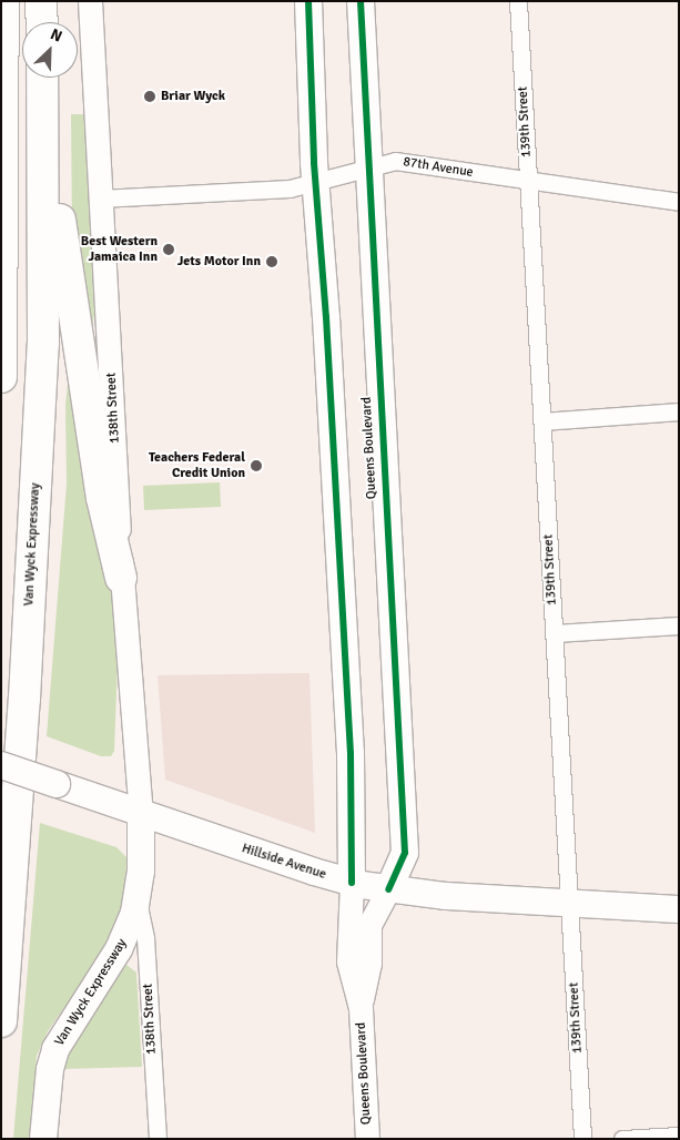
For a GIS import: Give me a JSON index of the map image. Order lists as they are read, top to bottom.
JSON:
{
  "streets": {
    "highway": ["Van Wyck Expressway"],
    "main road": ["138th Street", "Queens Boulevard", "Hillside Avenue"],
    "street": ["139th Street", "87th Avenue"]
  },
  "crossings": [
    ["139th Street", "87th Avenue"],
    ["139th Street", "Hillside Avenue"],
    ["87th Avenue", "138th Street"],
    ["87th Avenue", "Queens Boulevard"],
    ["138th Street", "Van Wyck Expressway"],
    ["138th Street", "Hillside Avenue"],
    ["Queens Boulevard", "Hillside Avenue"],
    ["Van Wyck Expressway", "Hillside Avenue"]
  ],
  "places": [
    "Briar Wyck",
    "Best Western Jamaica Inn",
    "Jets Motor Inn",
    "Teachers Federal Credit Union"
  ],
  "north": "top right"
}
